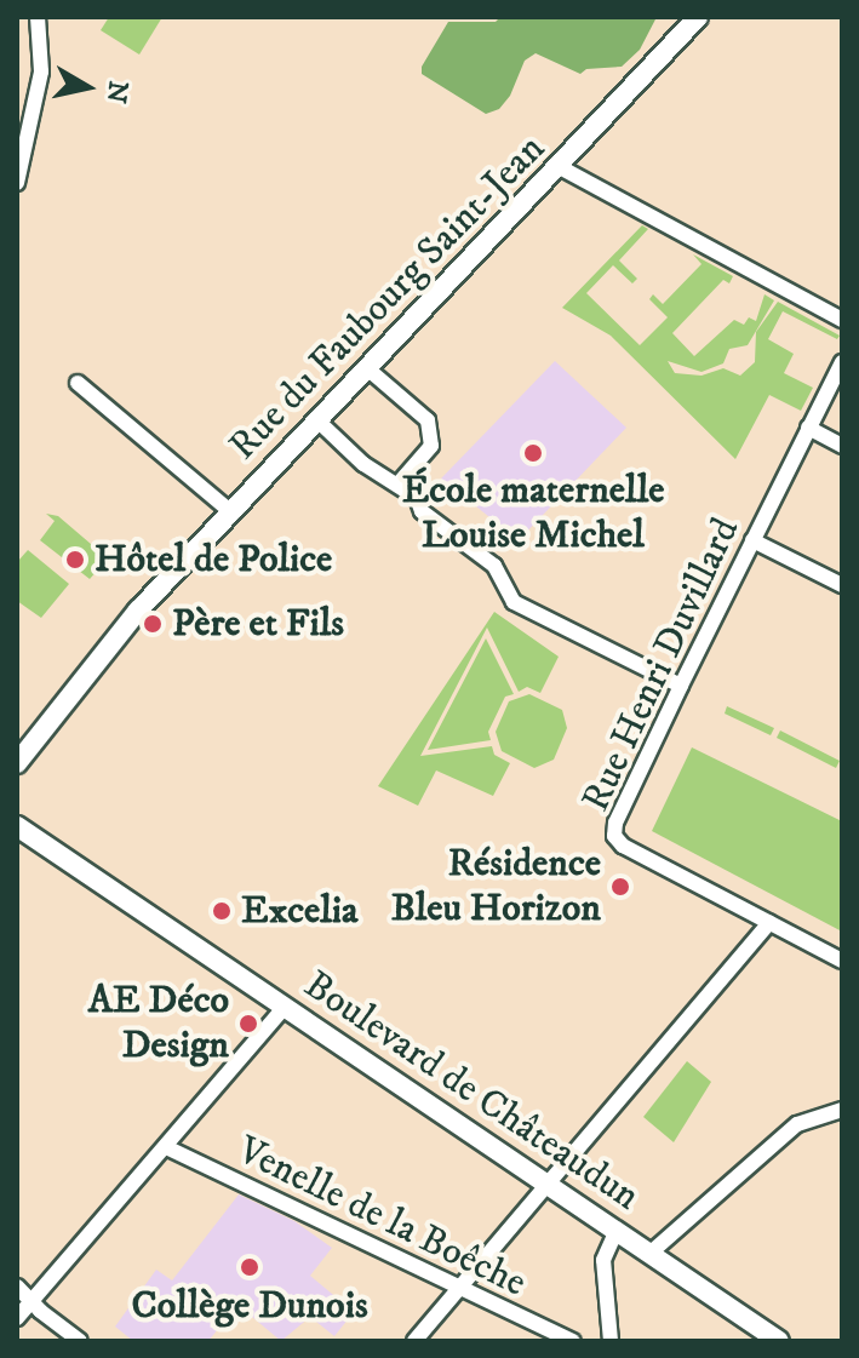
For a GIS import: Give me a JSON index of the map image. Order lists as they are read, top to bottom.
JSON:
{
  "streets": {
    "main road": ["Rue du Faubourg Saint-Jean", "Boulevard de Châteaudun"],
    "street": ["Rue Henri Duvillard", "Venelle de la Boêche"]
  },
  "places": [
    "École maternelle Louise Michel",
    "Hôtel de Police",
    "Père et Fils",
    "Résidence Bleu Horizon",
    "Excelia",
    "AE Déco Design",
    "Collège Dunois"
  ],
  "north": "right"
}
